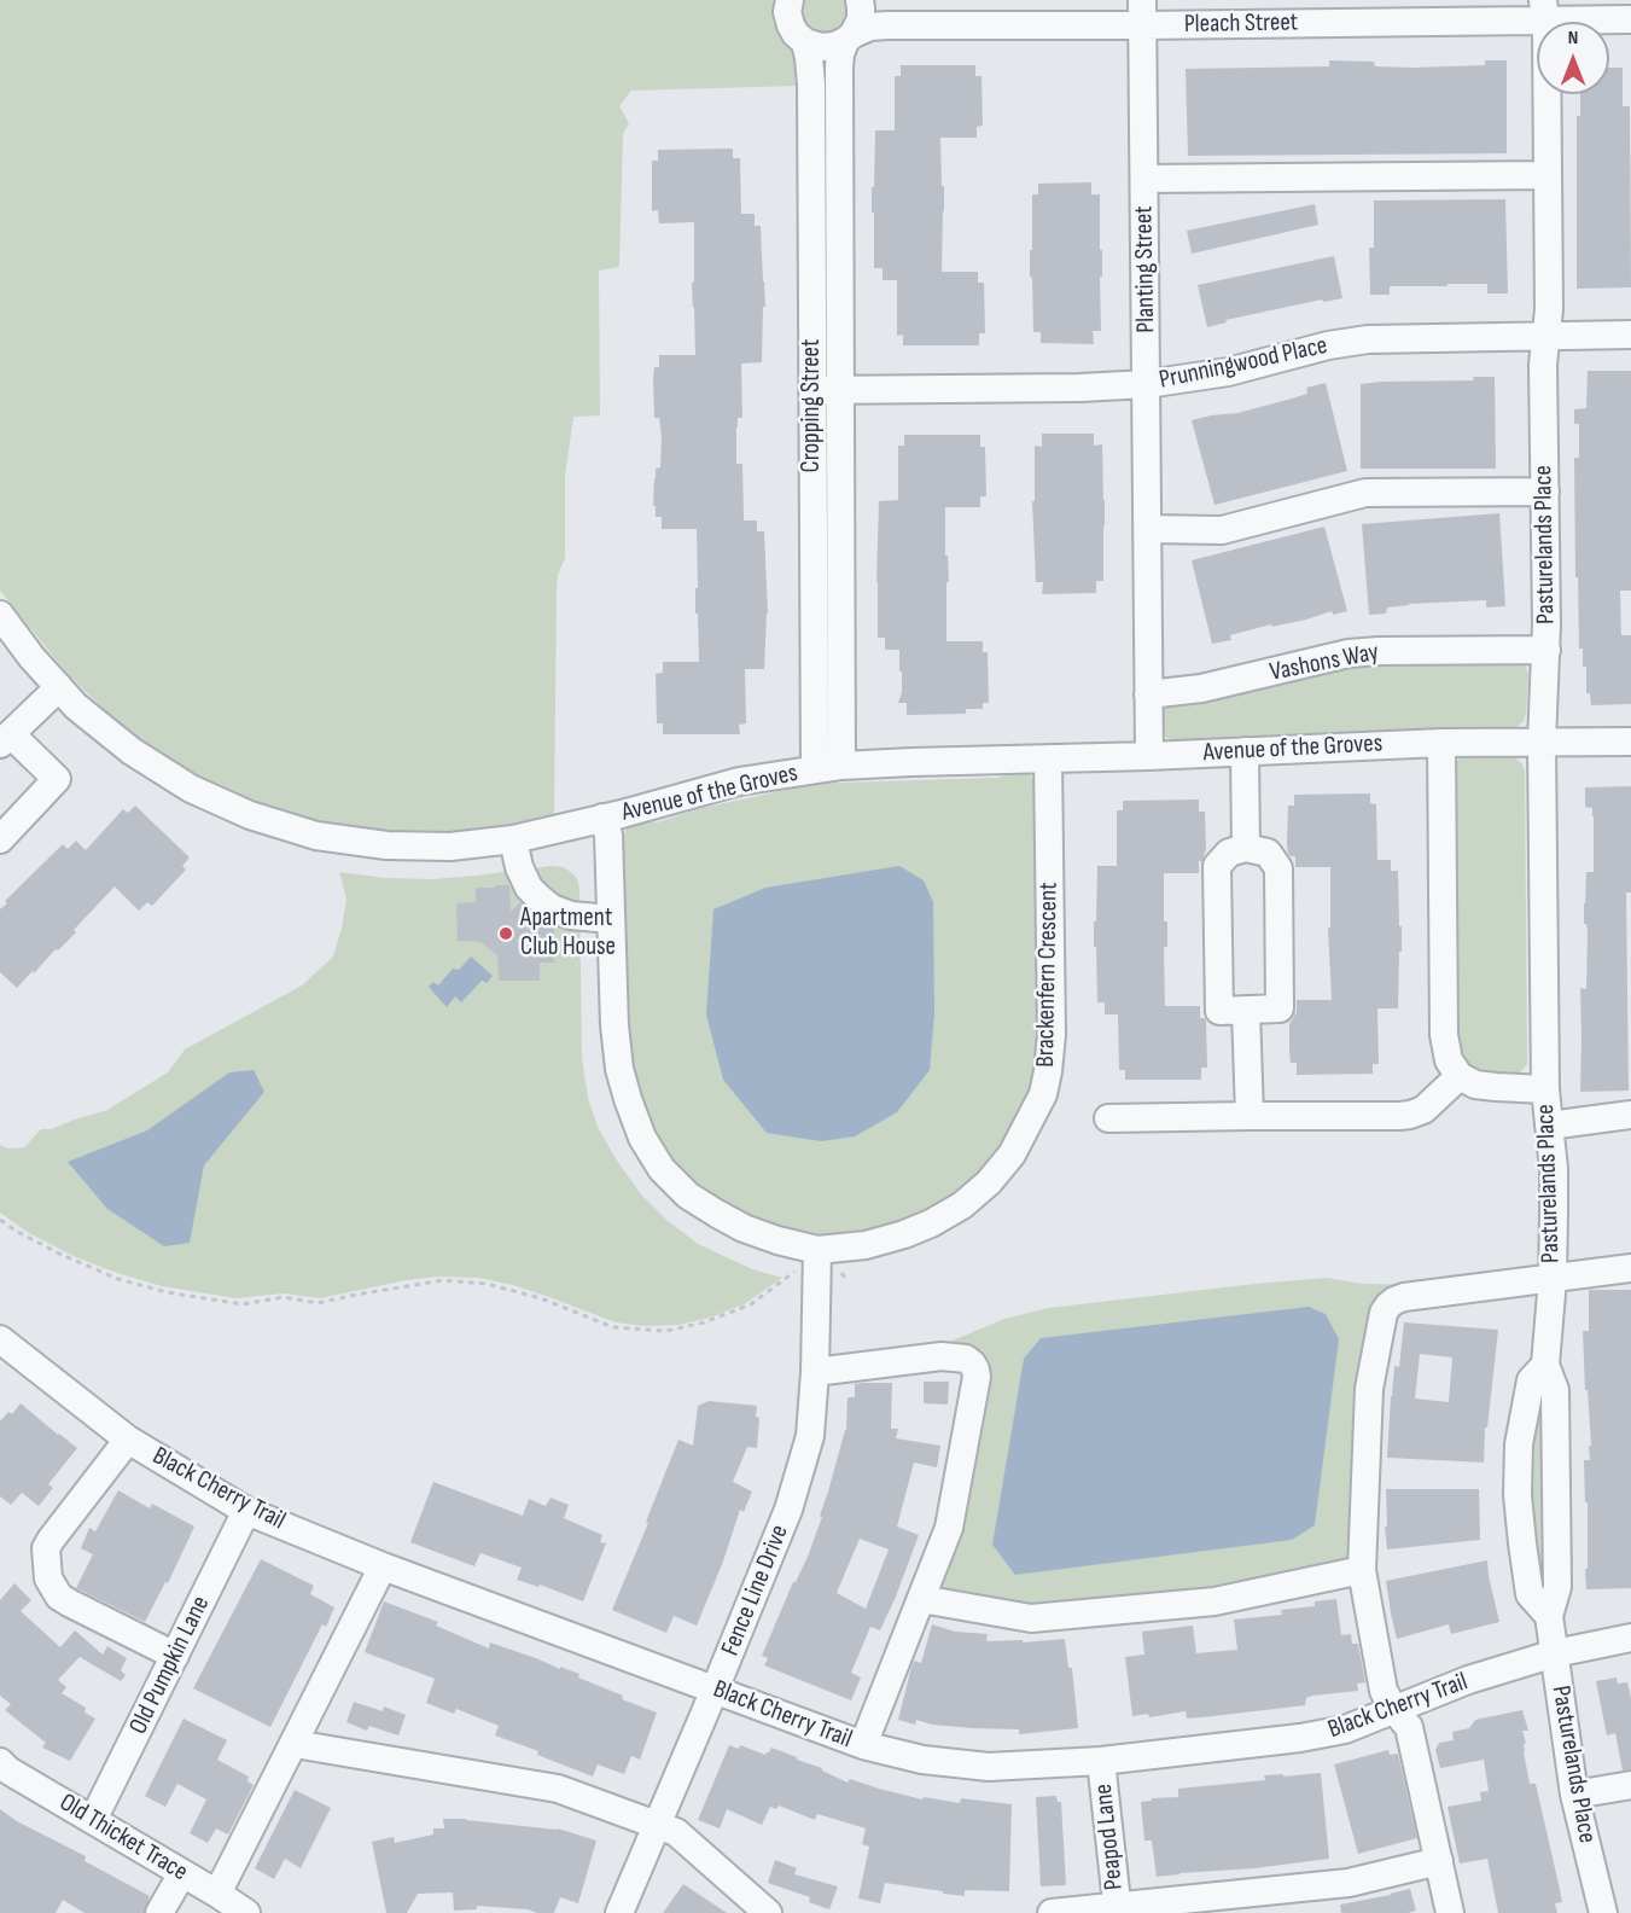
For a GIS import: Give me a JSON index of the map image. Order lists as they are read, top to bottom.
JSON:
{
  "streets": {
    "street": [
      "Pleach Street",
      "Planting Street",
      "Prunningwood Place",
      "Cropping Street",
      "Pasturelands Place",
      "Vashons Way",
      "Avenue of the Groves",
      "Brackenfern Crescent",
      "Black Cherry Trail",
      "Fence Line Drive",
      "Old Pumpkin Lane",
      "Peapod Lane",
      "Old Thicket Trace"
    ]
  },
  "crossings": [
    ["Pleach Street", "Planting Street"],
    ["Pleach Street", "Cropping Street"],
    ["Pleach Street", "Pasturelands Place"],
    ["Planting Street", "Prunningwood Place"],
    ["Planting Street", "Vashons Way"],
    ["Planting Street", "Avenue of the Groves"],
    ["Prunningwood Place", "Cropping Street"],
    ["Prunningwood Place", "Pasturelands Place"],
    ["Cropping Street", "Avenue of the Groves"],
    ["Pasturelands Place", "Vashons Way"],
    ["Pasturelands Place", "Avenue of the Groves"],
    ["Pasturelands Place", "Black Cherry Trail"],
    ["Avenue of the Groves", "Brackenfern Crescent"],
    ["Brackenfern Crescent", "Fence Line Drive"],
    ["Black Cherry Trail", "Fence Line Drive"],
    ["Black Cherry Trail", "Old Pumpkin Lane"],
    ["Black Cherry Trail", "Peapod Lane"],
    ["Old Pumpkin Lane", "Old Thicket Trace"]
  ],
  "places": ["Apartment Club House"],
  "north": "top"
}
